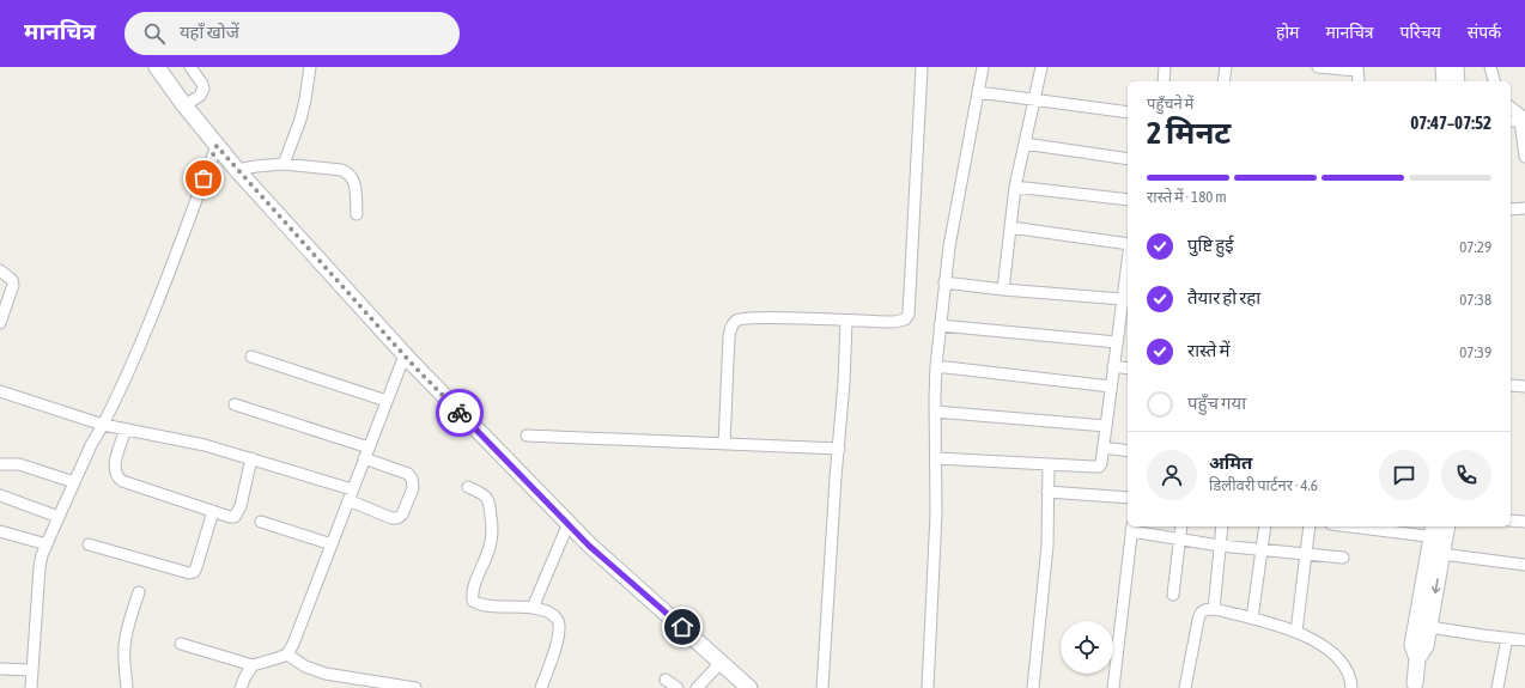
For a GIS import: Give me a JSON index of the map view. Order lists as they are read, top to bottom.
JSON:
{
  "page": {
    "header": "मानचित्र",
    "search": "यहाँ खोजें",
    "nav": [
      "होम",
      "मानचित्र",
      "परिचय",
      "संपर्क"
    ],
    "heading": ["2 मिनट", "पहुँचने में", "07:47–07:52"],
    "panel": ["अमित", "डिलीवरी पार्टनर · 4.6"],
    "bar": "रास्ते में · 180 m",
    "list": [
      ["पुष्टि हुई", "07:29"],
      ["तैयार हो रहा", "07:38"],
      ["रास्ते में", "07:39"],
      "पहुँच गया"
    ]
  }
}
